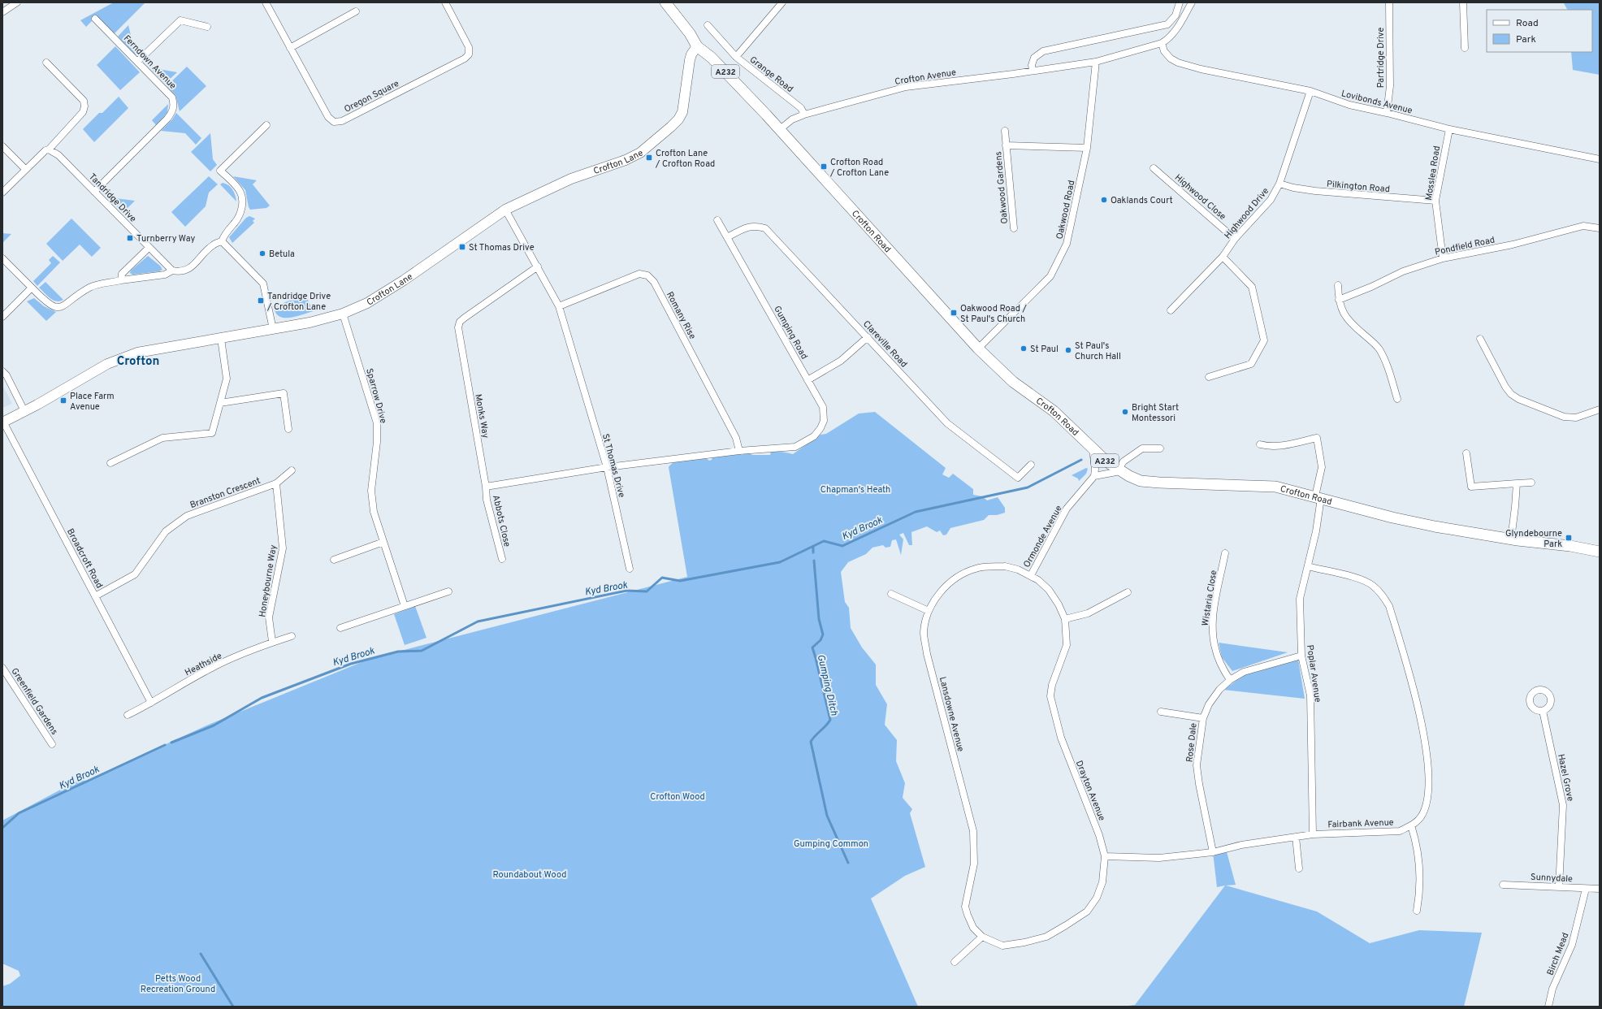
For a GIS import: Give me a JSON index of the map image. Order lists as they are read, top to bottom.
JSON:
{
  "streets": {
    "main road": ["A232", "Crofton Road"],
    "street": [
      "Partridge Drive",
      "Ferndown Avenue",
      "Grange Road",
      "Crofton Avenue",
      "Oregon Square",
      "Lovibonds Avenue",
      "Crofton Lane",
      "Mosslea Road",
      "Pilkington Road",
      "Oakwood Gardens",
      "Highwood Close",
      "Tandridge Drive",
      "Oakwood Road",
      "Highwood Drive",
      "Pondfield Road",
      "Romany Rise",
      "Gumping Road",
      "Clareville Road",
      "Sparrow Drive",
      "Monks Way",
      "St Thomas Drive",
      "Branston Crescent",
      "Abbots Close",
      "Ormonde Avenue",
      "Broadcroft Road",
      "Honeybourne Way",
      "Wistaria Close",
      "Heathside",
      "Poplar Avenue",
      "Greenfield Gardens",
      "Lansdowne Avenue",
      "Rose Dale",
      "Hazel Grove",
      "Drayton Avenue",
      "Fairbank Avenue",
      "Sunnydale",
      "Birch Mead"
    ]
  },
  "crossings": [
    ["Partridge Drive", "Lovibonds Avenue"],
    ["Ferndown Avenue", "Tandridge Drive"],
    ["Grange Road", "Crofton Avenue"],
    ["Crofton Avenue", "Lovibonds Avenue"],
    ["Crofton Avenue", "Oakwood Road"],
    ["Crofton Avenue", "Crofton Road"],
    ["Lovibonds Avenue", "Mosslea Road"],
    ["Lovibonds Avenue", "Highwood Drive"],
    ["Crofton Lane", "Crofton Road"],
    ["Crofton Lane", "Sparrow Drive"],
    ["Crofton Lane", "St Thomas Drive"],
    ["Crofton Lane", "Broadcroft Road"],
    ["Mosslea Road", "Pilkington Road"],
    ["Mosslea Road", "Pondfield Road"],
    ["Pilkington Road", "Highwood Drive"],
    ["Oakwood Gardens", "Oakwood Road"],
    ["Highwood Close", "Highwood Drive"],
    ["Oakwood Road", "Crofton Road"],
    ["Crofton Road", "Poplar Avenue"],
    ["Romany Rise", "Gumping Road"],
    ["Romany Rise", "St Thomas Drive"],
    ["Gumping Road", "Clareville Road"],
    ["Monks Way", "St Thomas Drive"],
    ["Monks Way", "Abbots Close"],
    ["Branston Crescent", "Broadcroft Road"],
    ["Branston Crescent", "Honeybourne Way"],
    ["Ormonde Avenue", "Lansdowne Avenue"],
    ["Ormonde Avenue", "Drayton Avenue"],
    ["Broadcroft Road", "Heathside"],
    ["Honeybourne Way", "Heathside"],
    ["Wistaria Close", "Rose Dale"],
    ["Poplar Avenue", "Rose Dale"],
    ["Poplar Avenue", "Fairbank Avenue"],
    ["Lansdowne Avenue", "Drayton Avenue"],
    ["Rose Dale", "Fairbank Avenue"],
    ["Hazel Grove", "Sunnydale"],
    ["Drayton Avenue", "Fairbank Avenue"],
    ["Sunnydale", "Birch Mead"]
  ],
  "districts": ["Crofton"],
  "water": ["Kyd Brook", "Gumping Ditch"],
  "parks": [
    "Chapman's Heath",
    "Crofton Wood",
    "Gumping Common",
    "Roundabout Wood",
    "Petts Wood Recreation Ground"
  ],
  "places": {
    "transit": [
      "Crofton Lane / Crofton Road",
      "Crofton Road / Crofton Lane",
      "Turnberry Way",
      "St Thomas Drive",
      "Tandridge Drive / Crofton Lane",
      "Oakwood Road / St Paul's Church",
      "Place Farm Avenue",
      "Glyndebourne Park"
    ],
    "other": [
      "Oaklands Court",
      "Betula",
      "St Paul",
      "St Paul's Church Hall",
      "Bright Start Montessori"
    ]
  },
  "legend": ["Road", "Park"]
}
